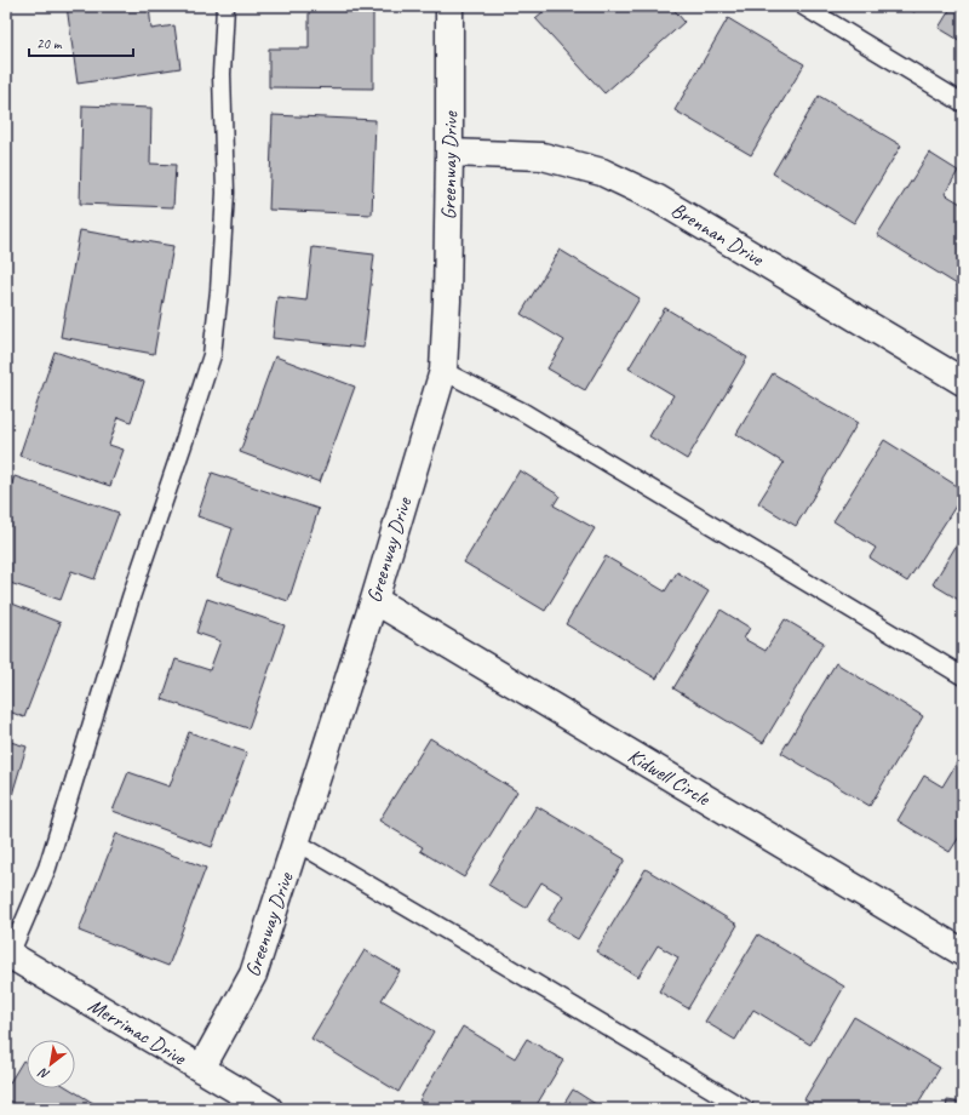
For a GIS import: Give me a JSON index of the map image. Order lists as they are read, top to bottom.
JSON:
{
  "streets": {
    "street": [
      "Greenway Drive",
      "Brennan Drive",
      "Kidwell Circle",
      "Merrimac Drive"
    ]
  },
  "crossings": [
    ["Greenway Drive", "Brennan Drive"],
    ["Greenway Drive", "Kidwell Circle"],
    ["Greenway Drive", "Merrimac Drive"]
  ],
  "scale_bar": "20 m",
  "north": "bottom left"
}
